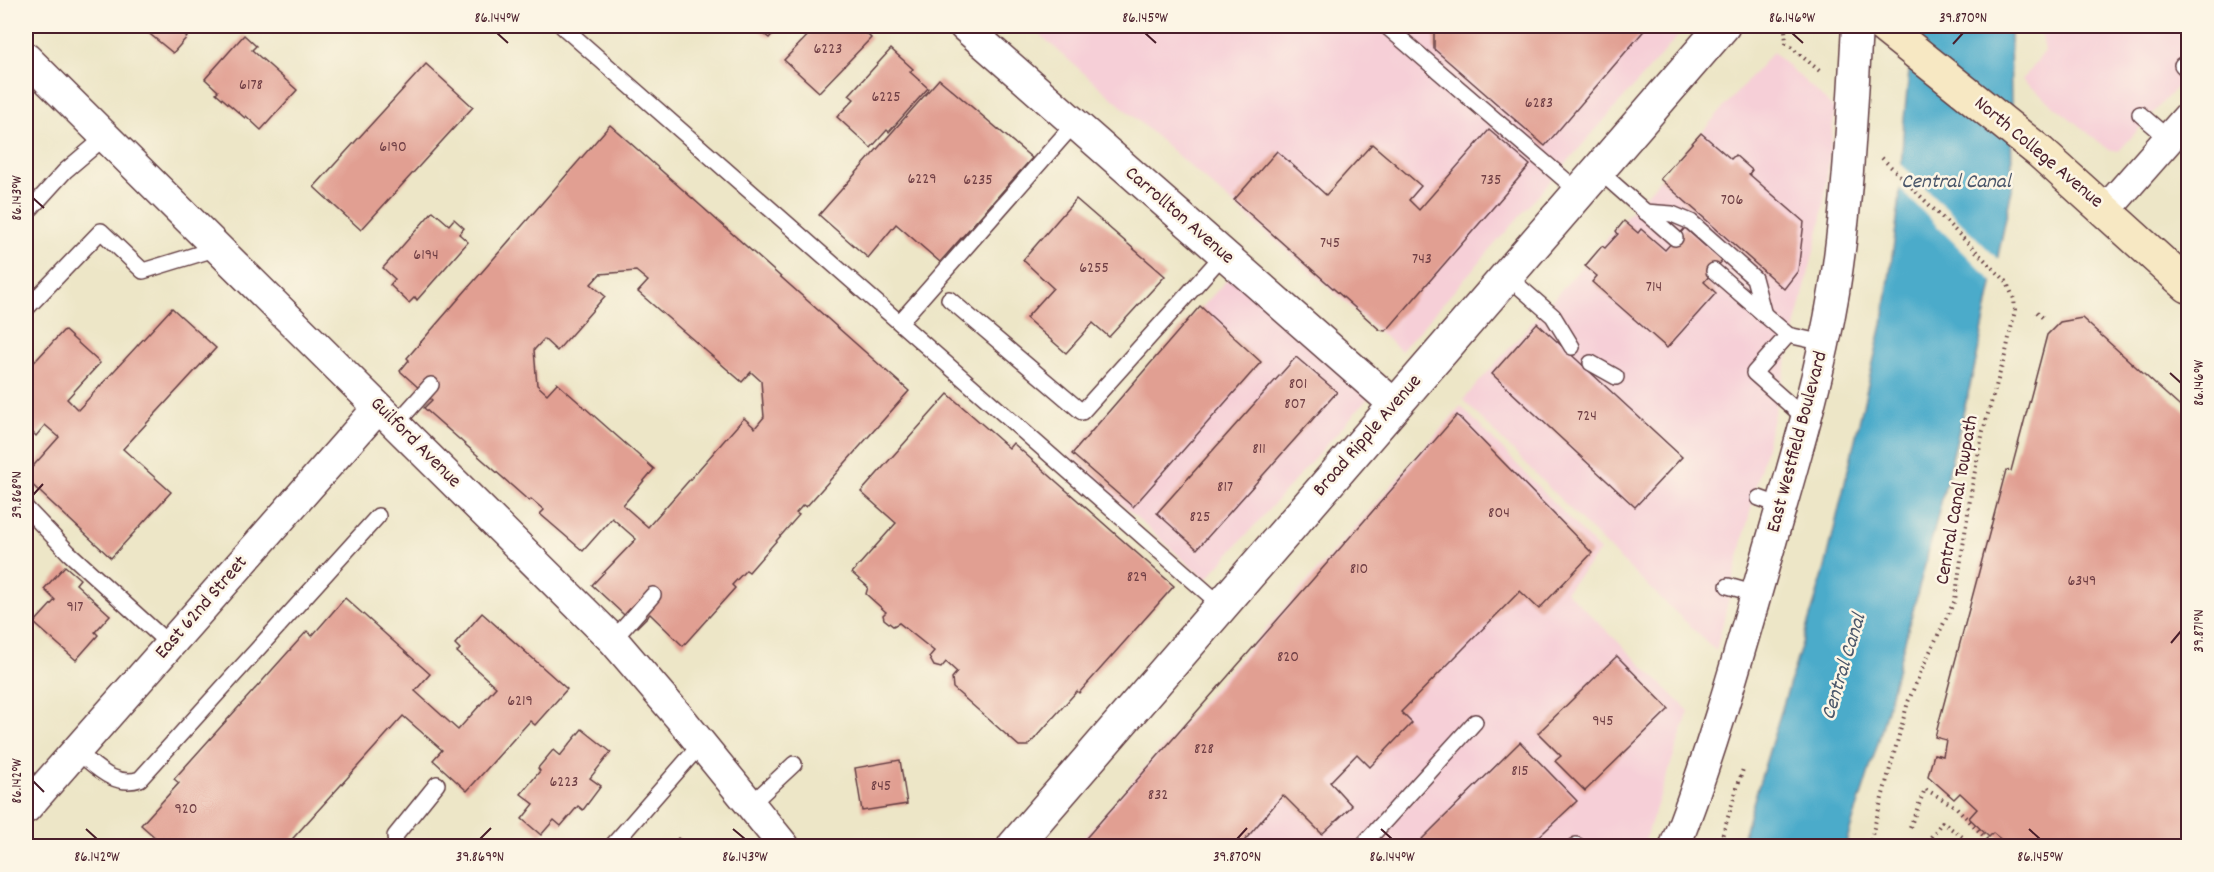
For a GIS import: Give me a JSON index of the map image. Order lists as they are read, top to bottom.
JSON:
{
  "streets": {
    "main road": ["North College Avenue"],
    "street": [
      "Carrollton Avenue",
      "Broad Ripple Avenue",
      "East Westfield Boulevard",
      "Guilford Avenue",
      "East 62nd Street"
    ],
    "path": ["Central Canal Towpath"]
  },
  "crossings": [
    ["Carrollton Avenue", "Broad Ripple Avenue"],
    ["Guilford Avenue", "East 62nd Street"]
  ],
  "water": ["Central Canal"],
  "house_numbers": [
    "6223",
    "6178",
    "6225",
    "6283",
    "6190",
    "6229",
    "6235",
    "735",
    "706",
    "745",
    "6194",
    "743",
    "6255",
    "714",
    "801",
    "807",
    "724",
    "811",
    "817",
    "804",
    "825",
    "810",
    "829",
    "6349",
    "917",
    "820",
    "6219",
    "945",
    "828",
    "815",
    "6223",
    "845",
    "832",
    "920"
  ],
  "coordinates": [
    "86.144°W",
    "86.145°W",
    "86.146°W",
    "39.870°N",
    "86.143°W",
    "39.868°N",
    "39.871°N",
    "86.142°W",
    "39.869°N"
  ]
}
